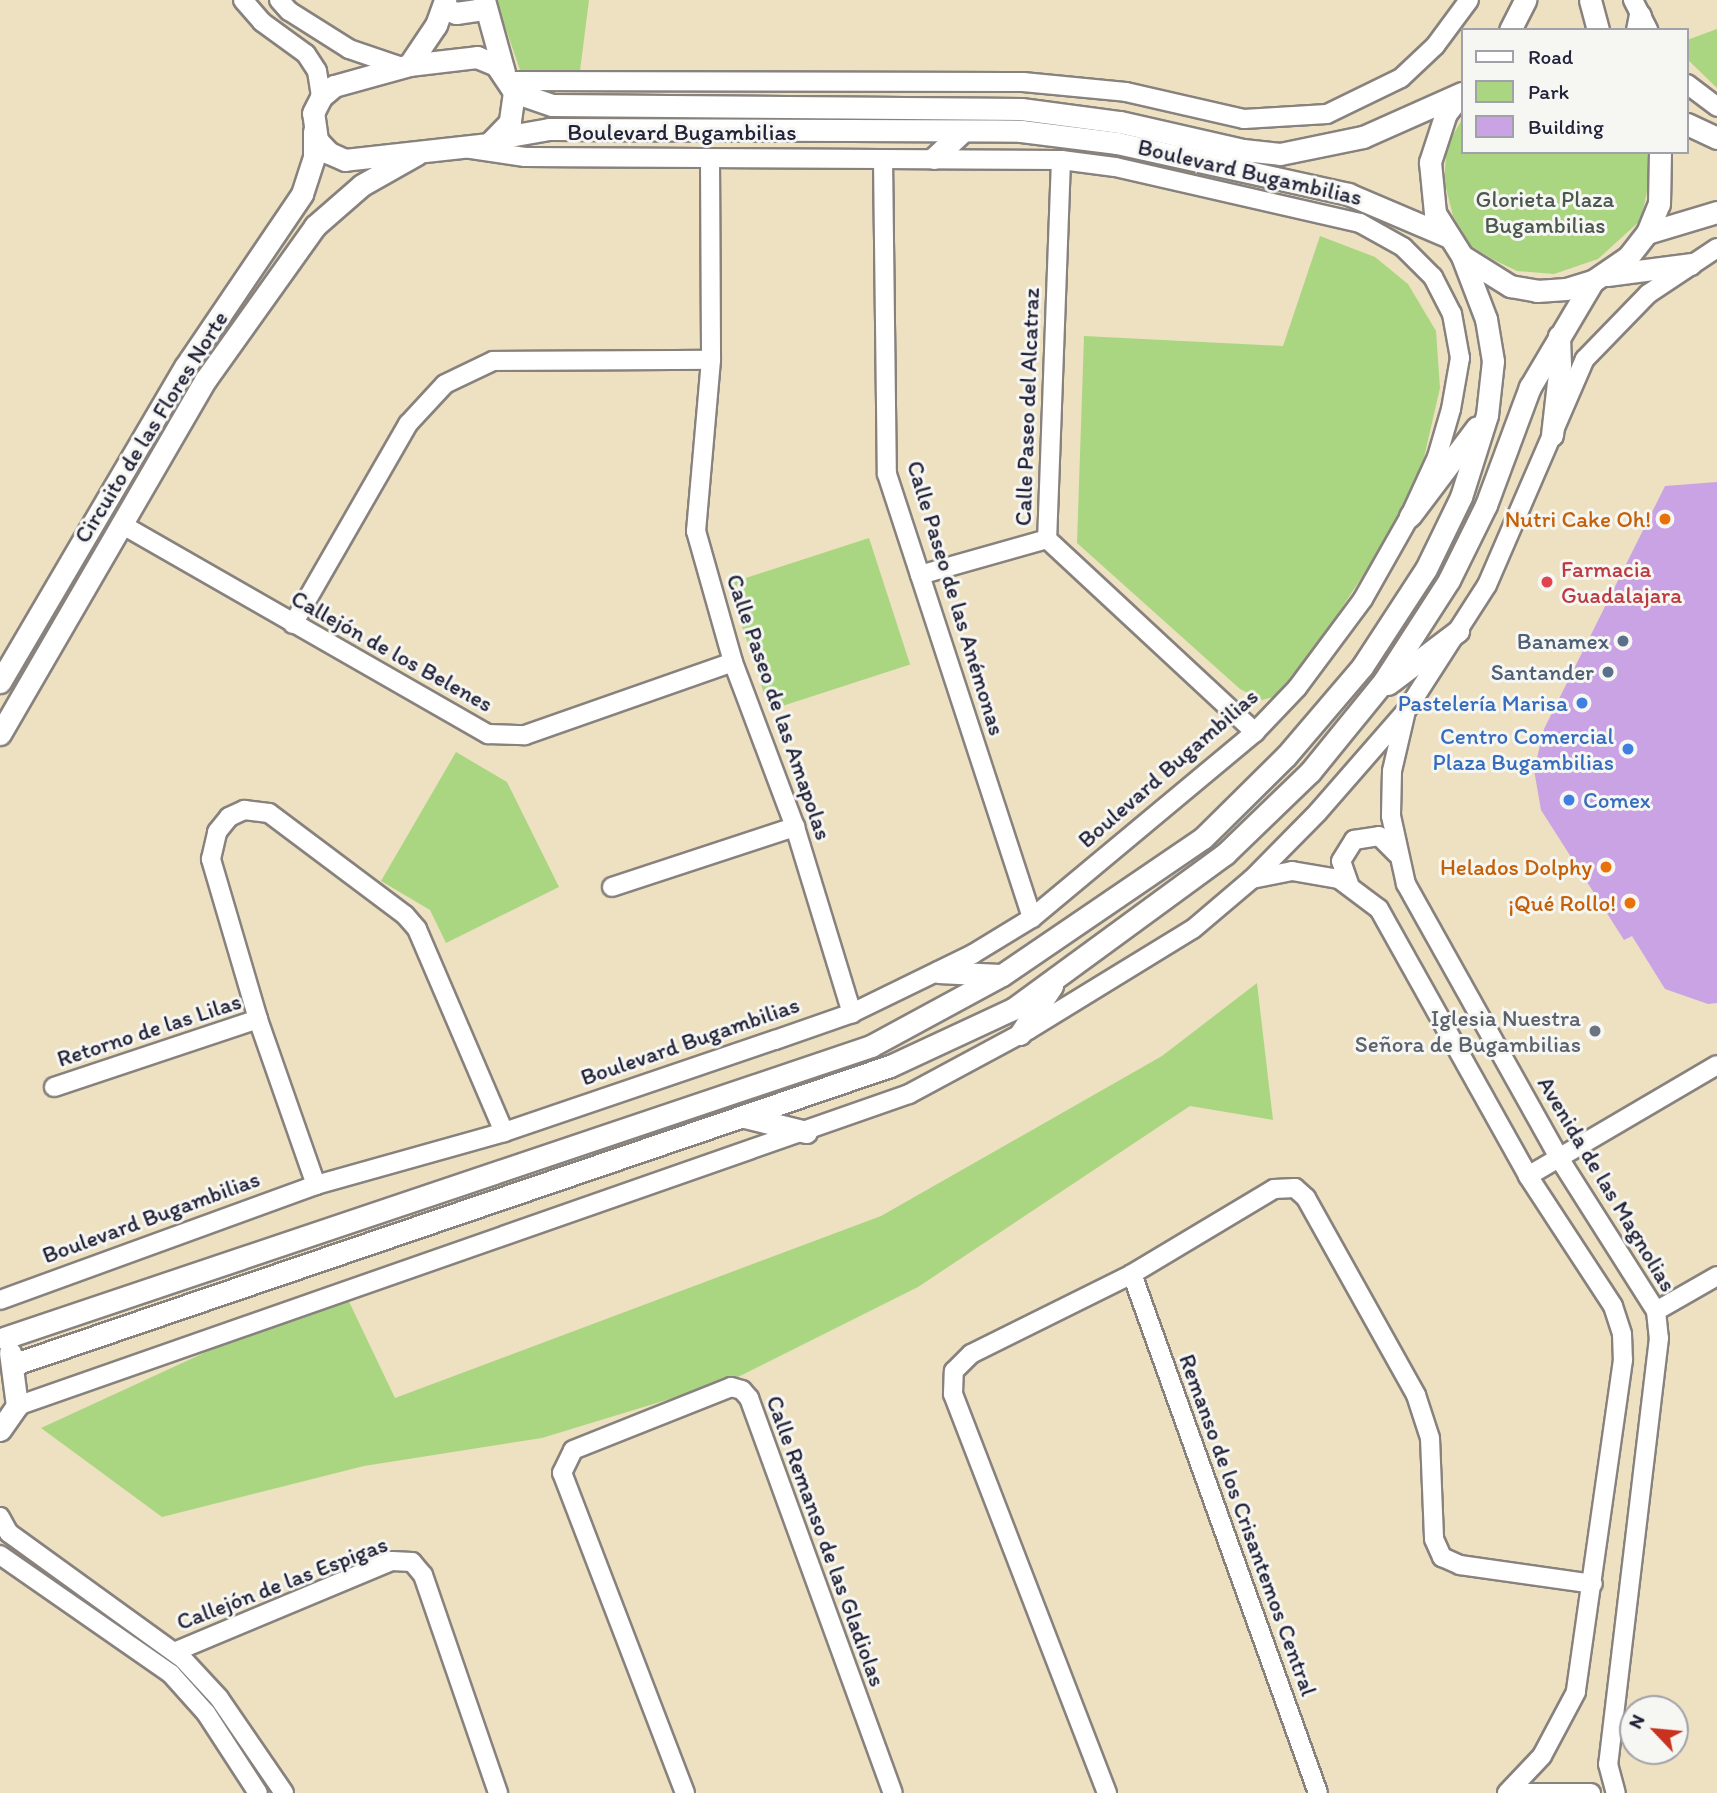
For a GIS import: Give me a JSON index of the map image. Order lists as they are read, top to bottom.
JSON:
{
  "streets": {
    "street": [
      "Boulevard Bugambilias",
      "Calle Paseo del Alcatraz",
      "Circuito de las Flores Norte",
      "Calle Paseo de las Anémonas",
      "Callejón de los Belenes",
      "Calle Paseo de las Amapolas",
      "Retorno de las Lilas",
      "Avenida de las Magnolias",
      "Remanso de los Crisantemos Central",
      "Calle Remanso de las Gladiolas",
      "Callejón de las Espigas"
    ]
  },
  "crossings": [
    ["Boulevard Bugambilias", "Calle Paseo del Alcatraz"],
    ["Boulevard Bugambilias", "Circuito de las Flores Norte"],
    ["Boulevard Bugambilias", "Calle Paseo de las Anémonas"],
    ["Boulevard Bugambilias", "Calle Paseo de las Amapolas"],
    ["Circuito de las Flores Norte", "Callejón de los Belenes"],
    ["Callejón de los Belenes", "Calle Paseo de las Amapolas"]
  ],
  "parks": ["Glorieta Plaza Bugambilias"],
  "places": [
    "Nutri Cake Oh!",
    "Farmacia Guadalajara",
    "Banamex",
    "Santander",
    "Pastelería Marisa",
    "Centro Comercial Plaza Bugambilias",
    "Comex",
    "Helados Dolphy",
    "¡Qué Rollo!",
    "Iglesia Nuestra Señora de Bugambilias"
  ],
  "legend": ["Road", "Park", "Building"],
  "north": "top left"
}
